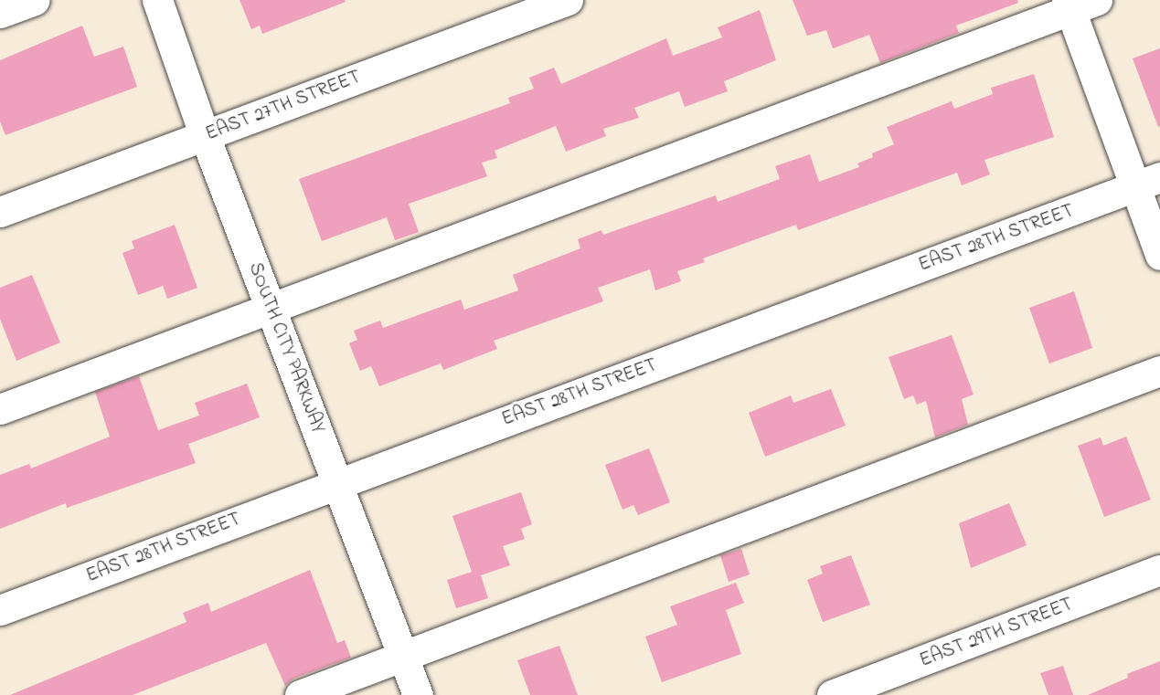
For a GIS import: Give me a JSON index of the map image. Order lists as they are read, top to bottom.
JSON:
{
  "streets": {
    "street": [
      "EAST 27TH STREET",
      "EAST 28TH STREET",
      "SOUTH CITY PARKWAY",
      "EAST 29TH STREET"
    ]
  },
  "crossings": [
    ["EAST 27TH STREET", "SOUTH CITY PARKWAY"],
    ["EAST 28TH STREET", "SOUTH CITY PARKWAY"]
  ]
}
